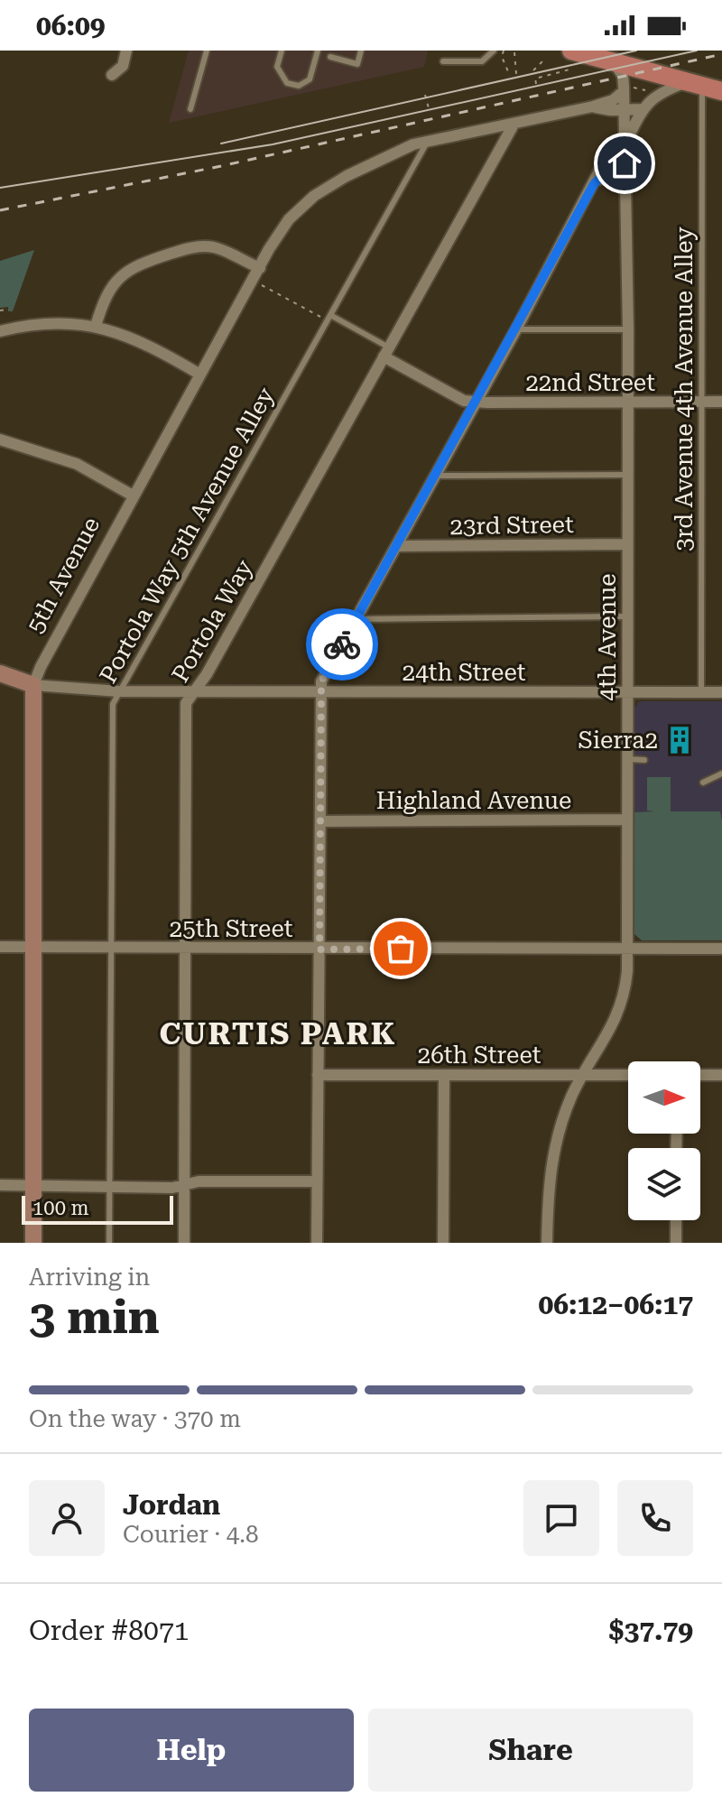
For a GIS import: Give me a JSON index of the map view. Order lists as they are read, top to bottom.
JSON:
{
  "streets": {
    "street": [
      "22nd Street",
      "23rd Street",
      "5th Avenue",
      "Portola Way",
      "4th Avenue",
      "24th Street",
      "Highland Avenue",
      "25th Street",
      "26th Street"
    ],
    "lane": ["3rd Avenue 4th Avenue Alley", "Portola Way 5th Avenue Alley"]
  },
  "crossings": [
    ["22nd Street", "3rd Avenue 4th Avenue Alley"],
    ["22nd Street", "Portola Way"],
    ["22nd Street", "4th Avenue"],
    ["3rd Avenue 4th Avenue Alley", "4th Avenue"],
    ["3rd Avenue 4th Avenue Alley", "24th Street"],
    ["23rd Street", "4th Avenue"],
    ["Portola Way 5th Avenue Alley", "5th Avenue"],
    ["Portola Way 5th Avenue Alley", "24th Street"],
    ["Portola Way 5th Avenue Alley", "25th Street"],
    ["5th Avenue", "Portola Way"],
    ["5th Avenue", "24th Street"],
    ["5th Avenue", "25th Street"],
    ["Portola Way", "24th Street"],
    ["Portola Way", "25th Street"],
    ["4th Avenue", "24th Street"],
    ["4th Avenue", "Highland Avenue"],
    ["4th Avenue", "25th Street"],
    ["4th Avenue", "26th Street"]
  ],
  "districts": ["CURTIS PARK"],
  "places": {
    "building": ["Sierra2"]
  },
  "scale_bar": "100 m",
  "north": "right",
  "page": {
    "status": "06:09",
    "scale": "100 m",
    "heading": ["3 min", "Arriving in", "06:12–06:17"],
    "panel": [
      "Jordan",
      "Courier · 4.8",
      "Order #8071",
      "$37.79"
    ],
    "bar": "On the way · 370 m",
    "buttons": ["Help", "Share"]
  }
}
